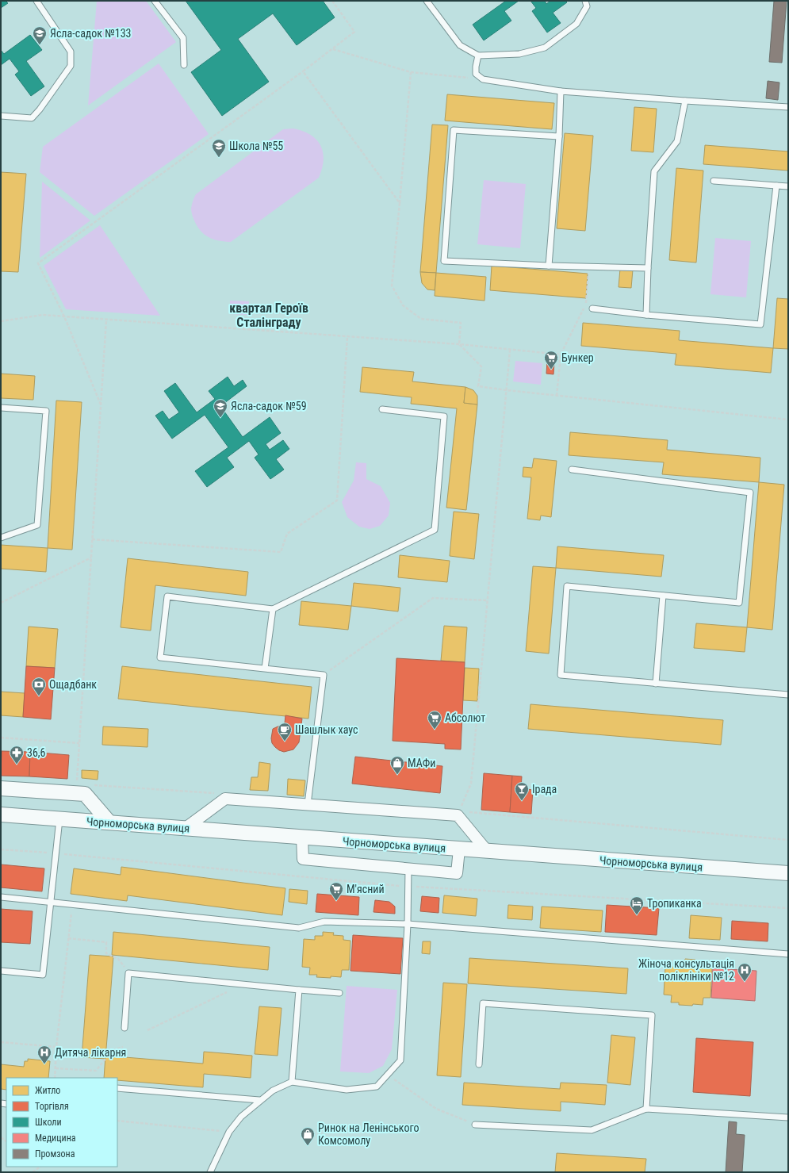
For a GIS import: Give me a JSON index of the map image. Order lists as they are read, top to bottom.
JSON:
{
  "streets": {
    "street": ["Чорноморська вулиця"]
  },
  "districts": ["квартал Героїв Сталінграду"],
  "places": {
    "school or university": ["Ясла-садок №133", "Школа №55", "Ясла-садок №59"],
    "supermarket": ["Бункер", "Абсолют", "М'ясний"],
    "bank": ["Ощадбанк"],
    "cafe": ["Шашлык хаус"],
    "pharmacy": ["36,6"],
    "shop": ["МАФи", "Ринок на Ленінського Комсомолу"],
    "bar": ["Ірада"],
    "hotel": ["Тропиканка"],
    "hospital": ["Жіноча консультація поліклініки №12", "Дитяча лікарня"]
  },
  "legend": [
    "Житло",
    "Торгівля",
    "Школи",
    "Медицина",
    "Промзона"
  ]
}
